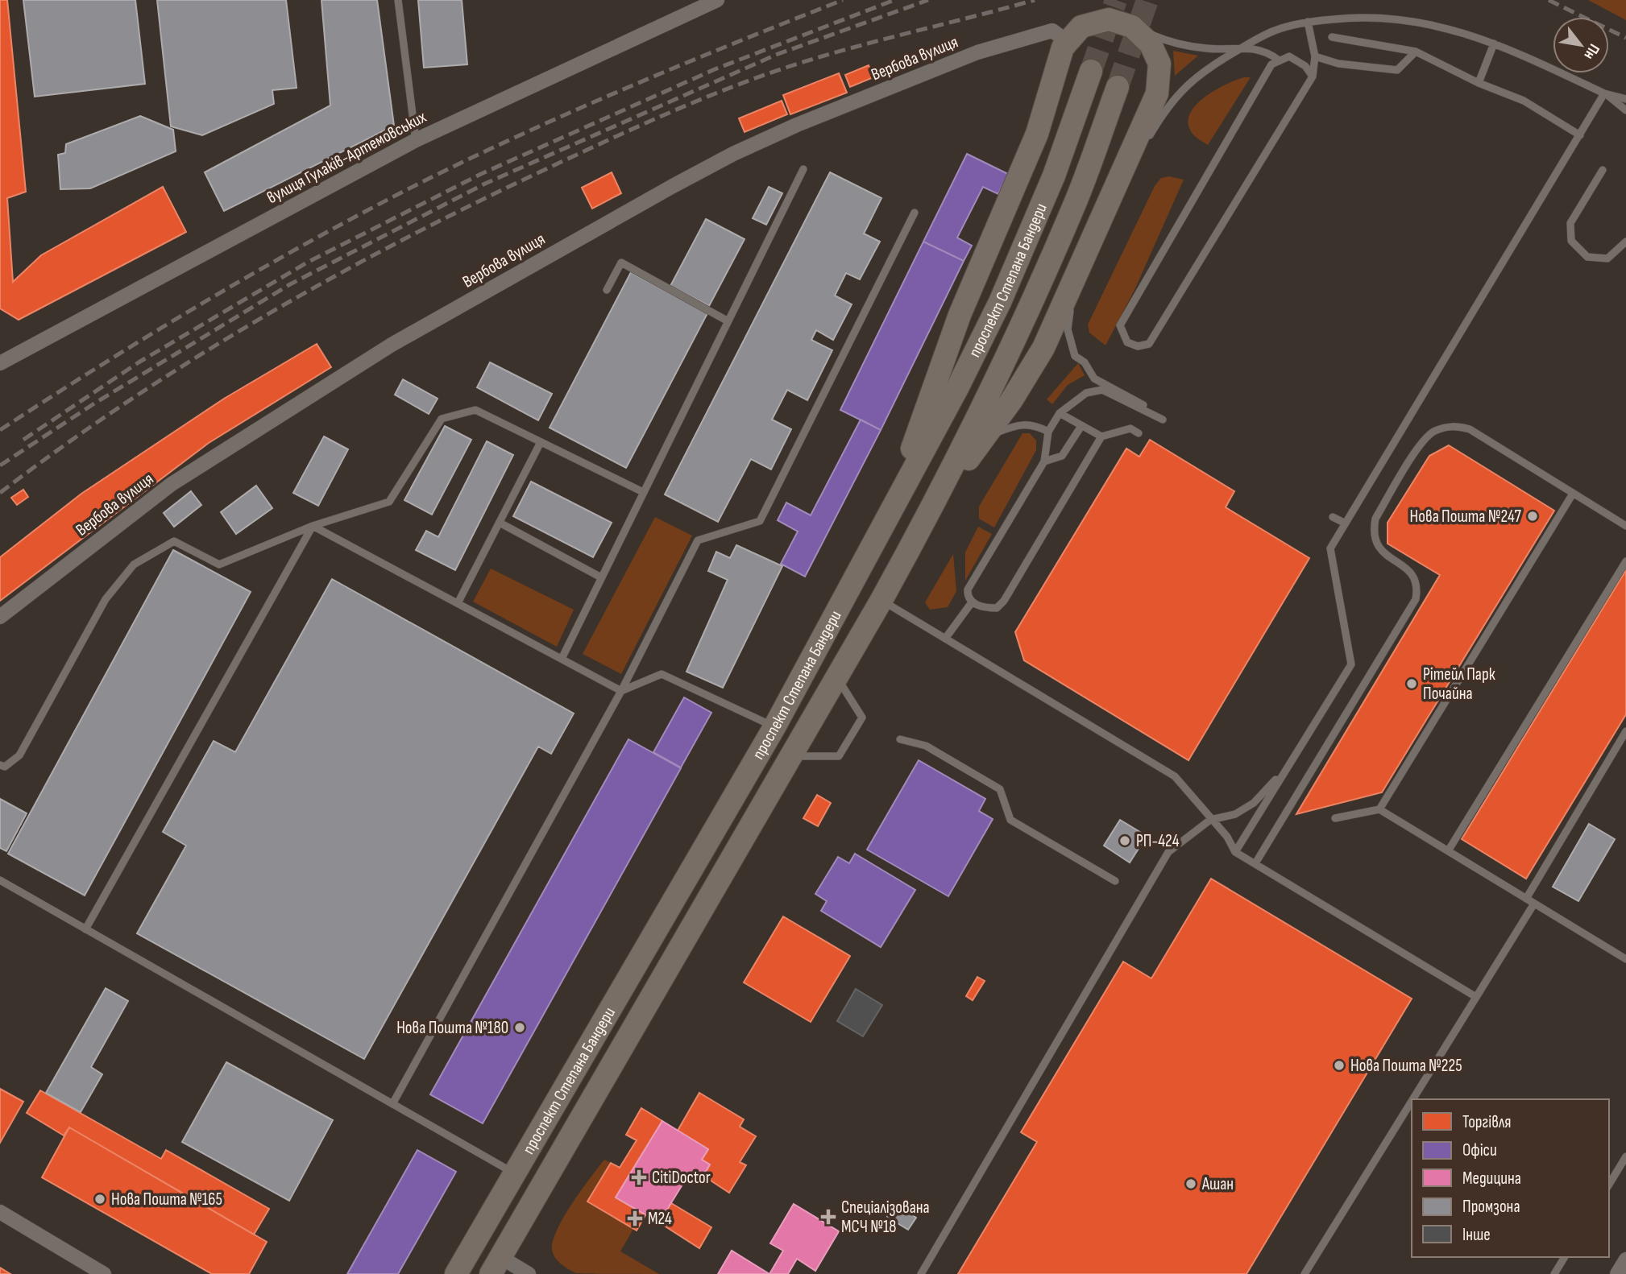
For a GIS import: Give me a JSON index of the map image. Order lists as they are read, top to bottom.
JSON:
{
  "streets": {
    "main road": ["проспект Степана Бандери"],
    "street": ["Вербова вулиця", "вулиця Гулаків-Артемовських"]
  },
  "places": {
    "other": [
      "Нова Пошта №247",
      "Рітейл Парк Почайна",
      "РП-424",
      "Нова Пошта №180",
      "Нова Пошта №225",
      "Ашан",
      "Нова Пошта №165"
    ],
    "health": ["CitiDoctor", "Спеціалізована МСЧ №18", "М24"]
  },
  "legend": [
    "Торгівля",
    "Офіси",
    "Медицина",
    "Промзона",
    "Інше"
  ],
  "north": "bottom right"
}
